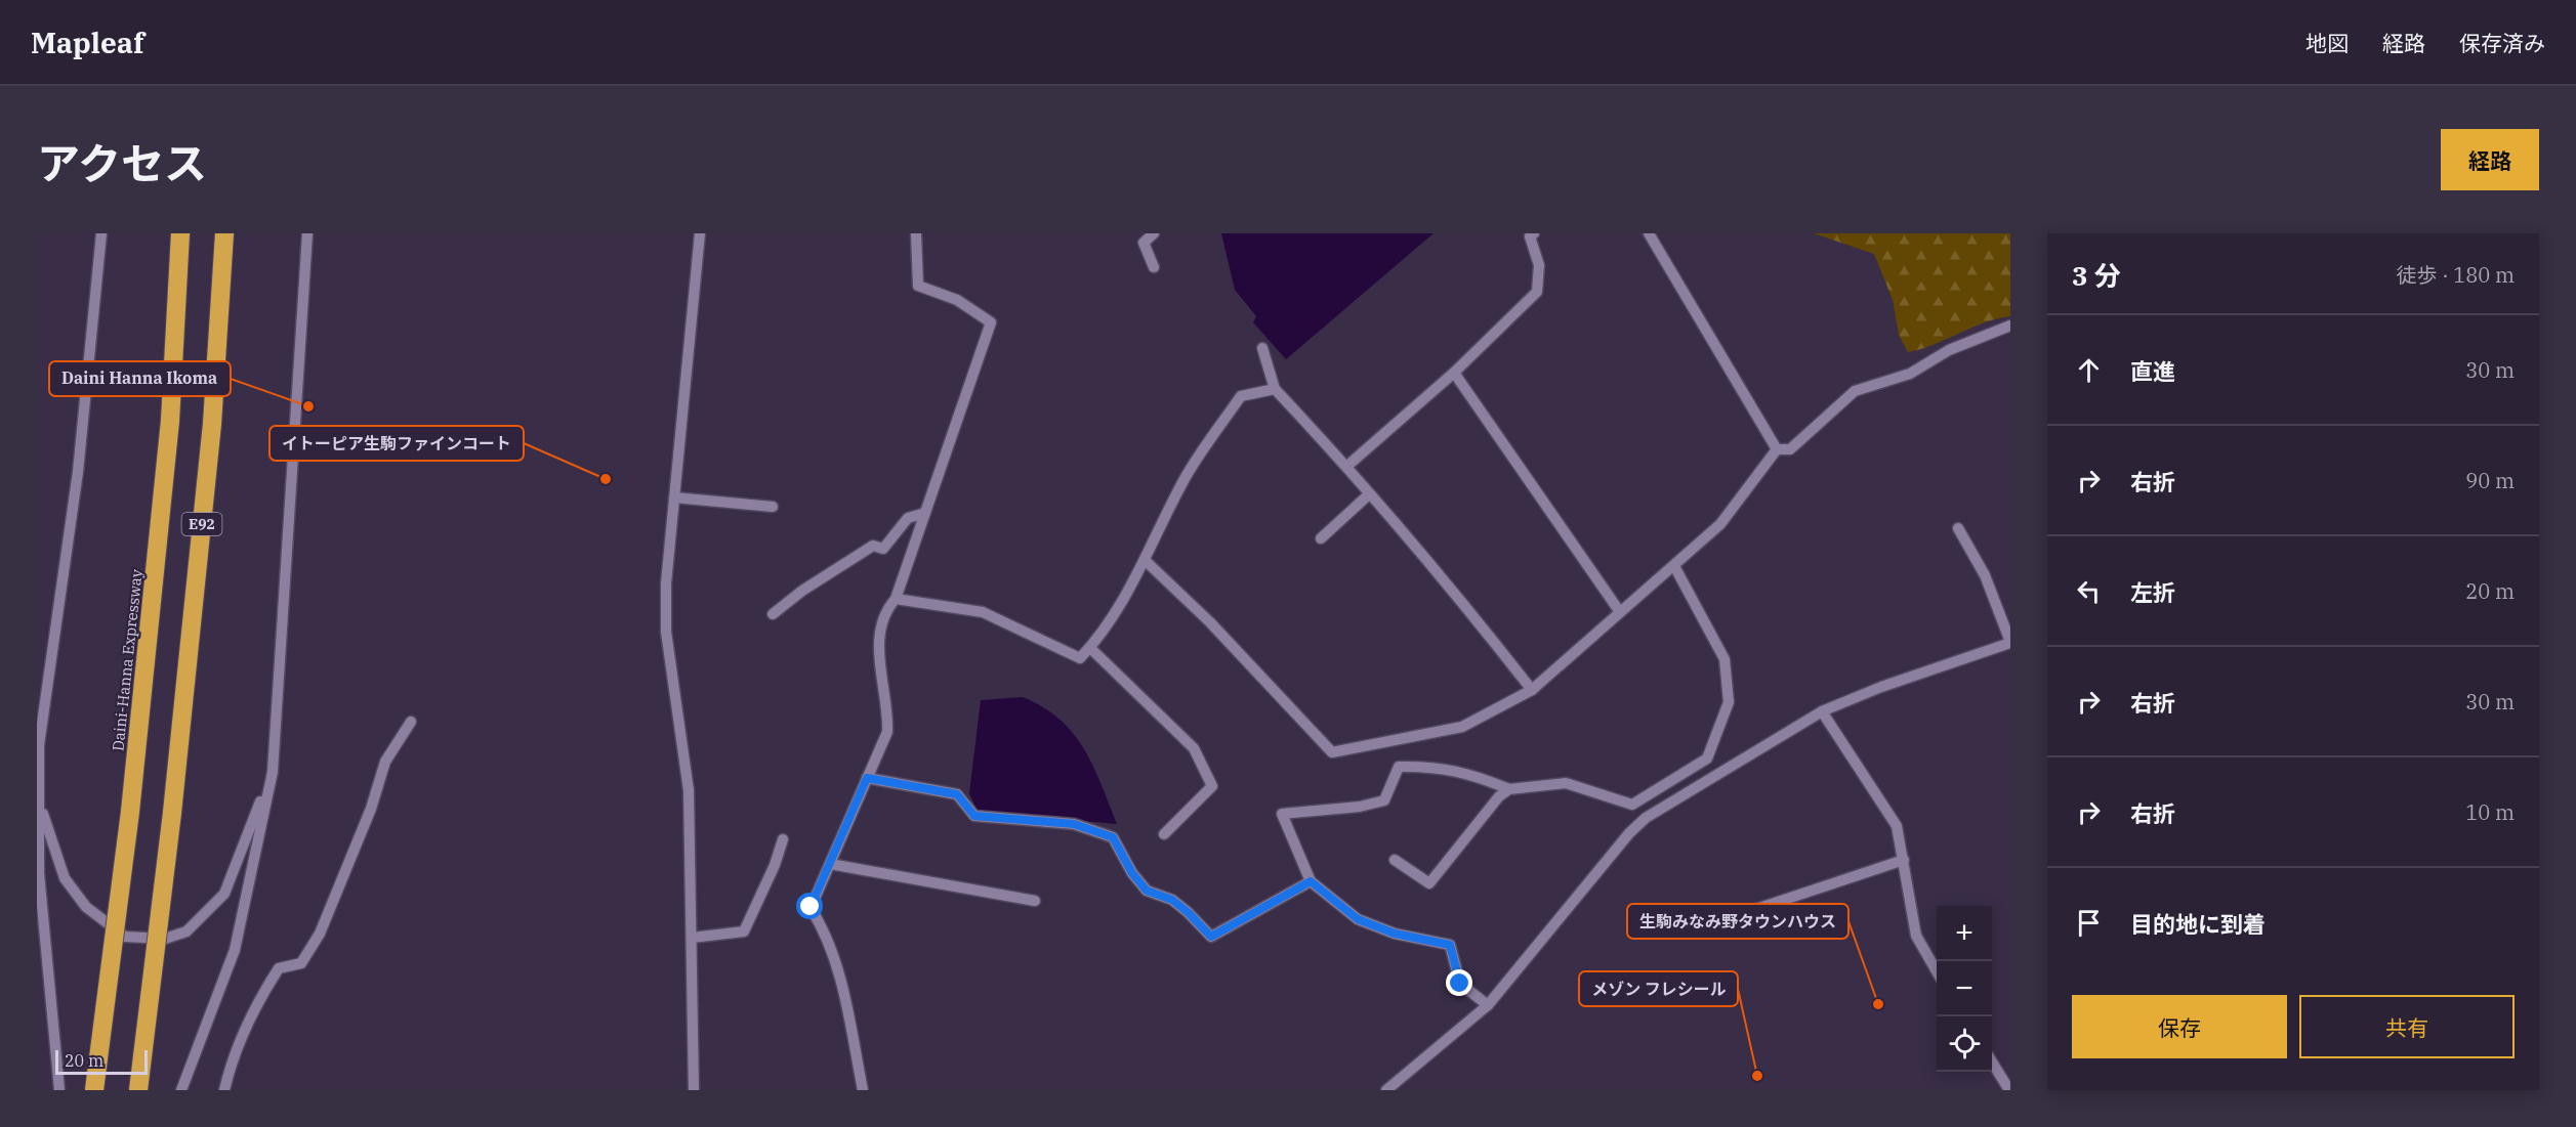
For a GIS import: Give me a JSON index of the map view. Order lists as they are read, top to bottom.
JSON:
{
  "streets": {
    "highway": ["E92", "Daini-Hanna Expressway"]
  },
  "places": [
    "Daini Hanna Ikoma",
    "イトーピア生駒ファインコート",
    "生駒みなみ野タウンハウス",
    "メゾン フレシール"
  ],
  "scale_bar": "20 m",
  "page": {
    "header": "Mapleaf",
    "nav": ["地図", "経路", "保存済み"],
    "title": "アクセス",
    "buttons": [
      "経路",
      ["保存", "共有"]
    ],
    "heading": ["3 分", "徒歩 · 180 m"],
    "list": [
      ["直進", "30 m"],
      ["右折", "90 m"],
      ["左折", "20 m"],
      ["右折", "30 m"],
      ["右折", "10 m"],
      "目的地に到着"
    ],
    "map_buttons": ["+", "−"],
    "scale": "20 m"
  }
}
